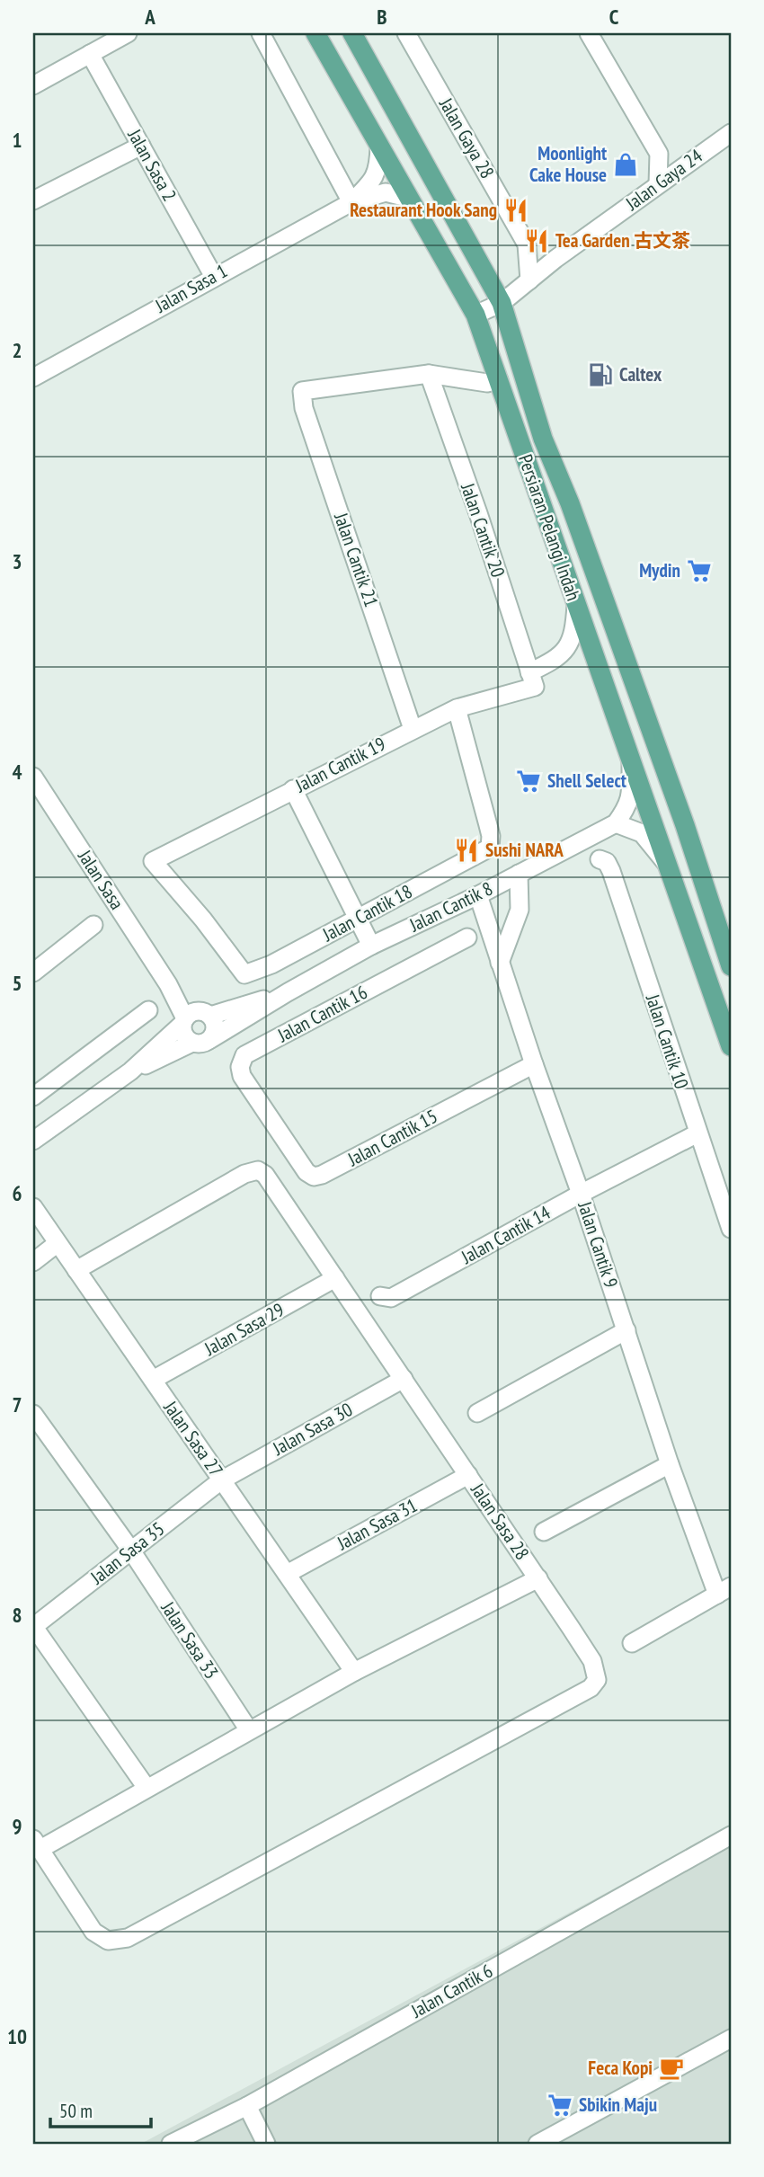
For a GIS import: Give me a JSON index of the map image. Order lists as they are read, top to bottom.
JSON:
{
  "streets": {
    "main road": ["Persiaran Pelangi Indah"],
    "street": [
      "Jalan Gaya 28",
      "Jalan Sasa 2",
      "Jalan Gaya 24",
      "Jalan Sasa 1",
      "Jalan Cantik 20",
      "Jalan Cantik 21",
      "Jalan Cantik 19",
      "Jalan Sasa",
      "Jalan Cantik 8",
      "Jalan Cantik 18",
      "Jalan Cantik 16",
      "Jalan Cantik 10",
      "Jalan Cantik 15",
      "Jalan Cantik 14",
      "Jalan Cantik 9",
      "Jalan Sasa 29",
      "Jalan Sasa 30",
      "Jalan Sasa 27",
      "Jalan Sasa 28",
      "Jalan Sasa 31",
      "Jalan Sasa 35",
      "Jalan Sasa 33",
      "Jalan Cantik 6"
    ]
  },
  "crossings": [
    ["Jalan Gaya 28", "Jalan Gaya 24"],
    ["Jalan Sasa 2", "Jalan Sasa 1"],
    ["Jalan Gaya 24", "Persiaran Pelangi Indah"],
    ["Jalan Sasa 1", "Persiaran Pelangi Indah"],
    ["Persiaran Pelangi Indah", "Jalan Cantik 19"],
    ["Jalan Cantik 20", "Jalan Cantik 21"],
    ["Jalan Cantik 20", "Jalan Cantik 19"],
    ["Jalan Cantik 21", "Jalan Cantik 19"],
    ["Jalan Cantik 19", "Jalan Cantik 18"],
    ["Jalan Cantik 8", "Jalan Cantik 9"],
    ["Jalan Cantik 16", "Jalan Cantik 15"],
    ["Jalan Cantik 10", "Jalan Cantik 14"],
    ["Jalan Cantik 15", "Jalan Cantik 9"],
    ["Jalan Cantik 14", "Jalan Cantik 9"],
    ["Jalan Sasa 29", "Jalan Sasa 27"],
    ["Jalan Sasa 29", "Jalan Sasa 28"],
    ["Jalan Sasa 30", "Jalan Sasa 27"],
    ["Jalan Sasa 30", "Jalan Sasa 28"],
    ["Jalan Sasa 30", "Jalan Sasa 35"],
    ["Jalan Sasa 27", "Jalan Sasa 28"],
    ["Jalan Sasa 27", "Jalan Sasa 31"],
    ["Jalan Sasa 27", "Jalan Sasa 35"],
    ["Jalan Sasa 28", "Jalan Sasa 31"],
    ["Jalan Sasa 28", "Jalan Sasa 33"],
    ["Jalan Sasa 35", "Jalan Sasa 33"]
  ],
  "places": {
    "shop": ["Moonlight Cake House"],
    "restaurant": ["Restaurant Hook Sang", "Tea Garden 古文茶", "Sushi NARA"],
    "fuel station": ["Caltex"],
    "supermarket": ["Mydin", "Shell Select", "Sbikin Maju"],
    "cafe": ["Feca Kopi"]
  },
  "scale_bar": "50 m",
  "grid": {
    "columns": ["A", "B", "C"],
    "rows": [
      "1",
      "2",
      "3",
      "4",
      "5",
      "6",
      "7",
      "8",
      "9",
      "10"
    ]
  }
}
